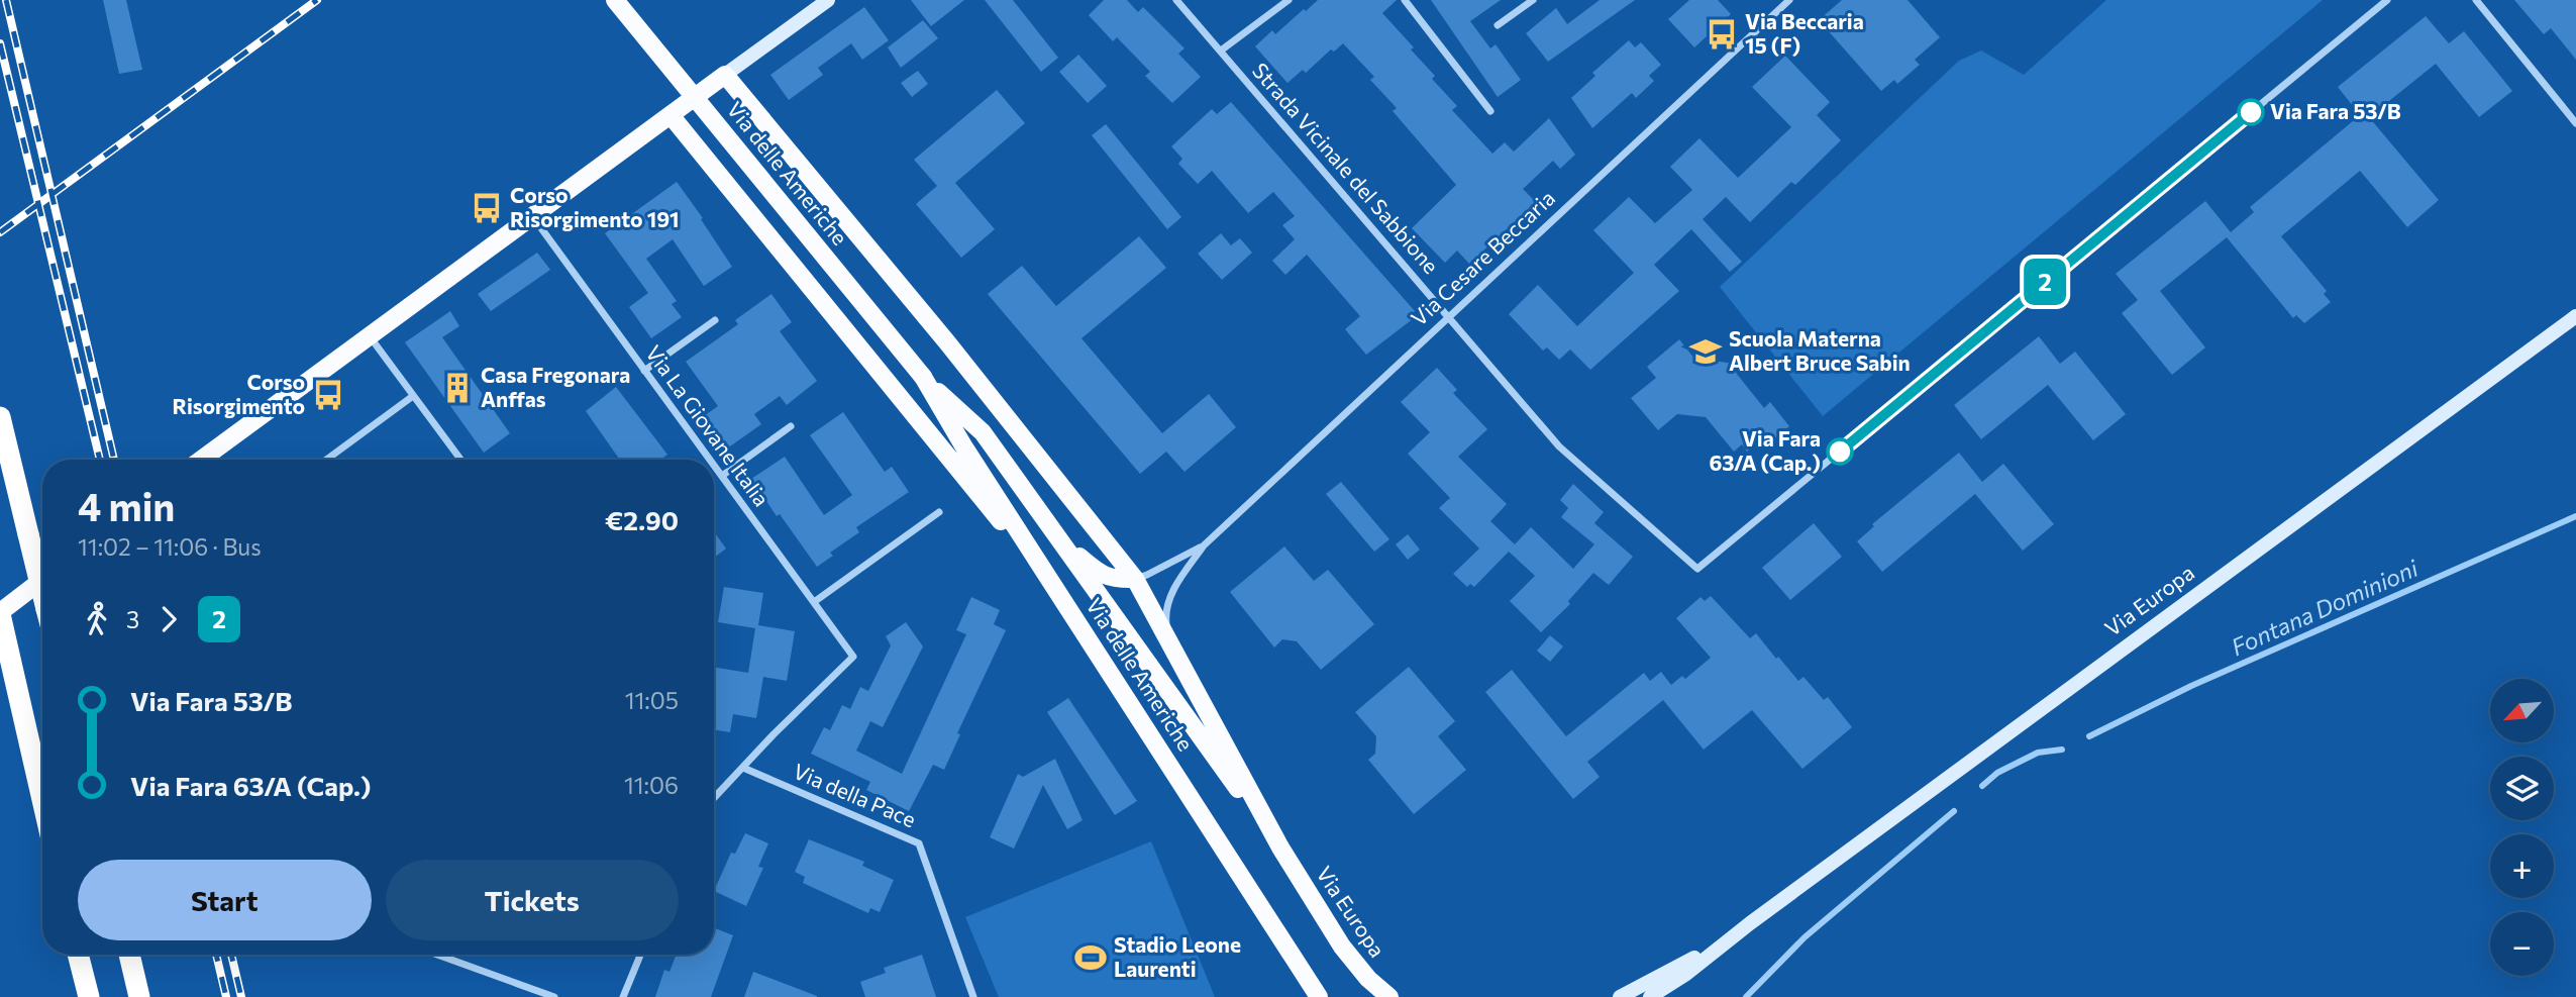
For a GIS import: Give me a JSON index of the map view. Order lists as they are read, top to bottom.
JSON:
{
  "streets": {
    "main road": ["Via delle Americhe", "Via Europa"],
    "street": [
      "Strada Vicinale del Sabbione",
      "Via Cesare Beccaria",
      "Via La Giovane Italia",
      "Via della Pace"
    ]
  },
  "crossings": [
    ["Strada Vicinale del Sabbione", "Via Cesare Beccaria"],
    ["Via delle Americhe", "Via Europa"],
    ["Via La Giovane Italia", "Via della Pace"]
  ],
  "water": ["Fontana Dominioni"],
  "places": {
    "bus stop": ["Via Beccaria 15 (F)", "Corso Risorgimento 191", "Corso Risorgimento"],
    "other": ["Via Fara 53/B", "Via Fara 63/A (Cap.)"],
    "school or university": ["Scuola Materna Albert Bruce Sabin"],
    "building": ["Casa Fregonara Anffas"],
    "sports": ["Stadio Leone Laurenti"]
  },
  "lines": ["bus line 2"],
  "north": "bottom left",
  "page": {
    "on_map": "2",
    "heading": ["4 min", "11:02 – 11:06 · Bus", "€2.90"],
    "legs": ["3", "2"],
    "list": [
      {
        "name": "Via Fara 53/B",
        "value": "11:05"
      },
      {
        "name": "Via Fara 63/A (Cap.)",
        "value": "11:06"
      }
    ],
    "map_buttons": ["+", "−"],
    "buttons": ["Start", "Tickets"]
  }
}
